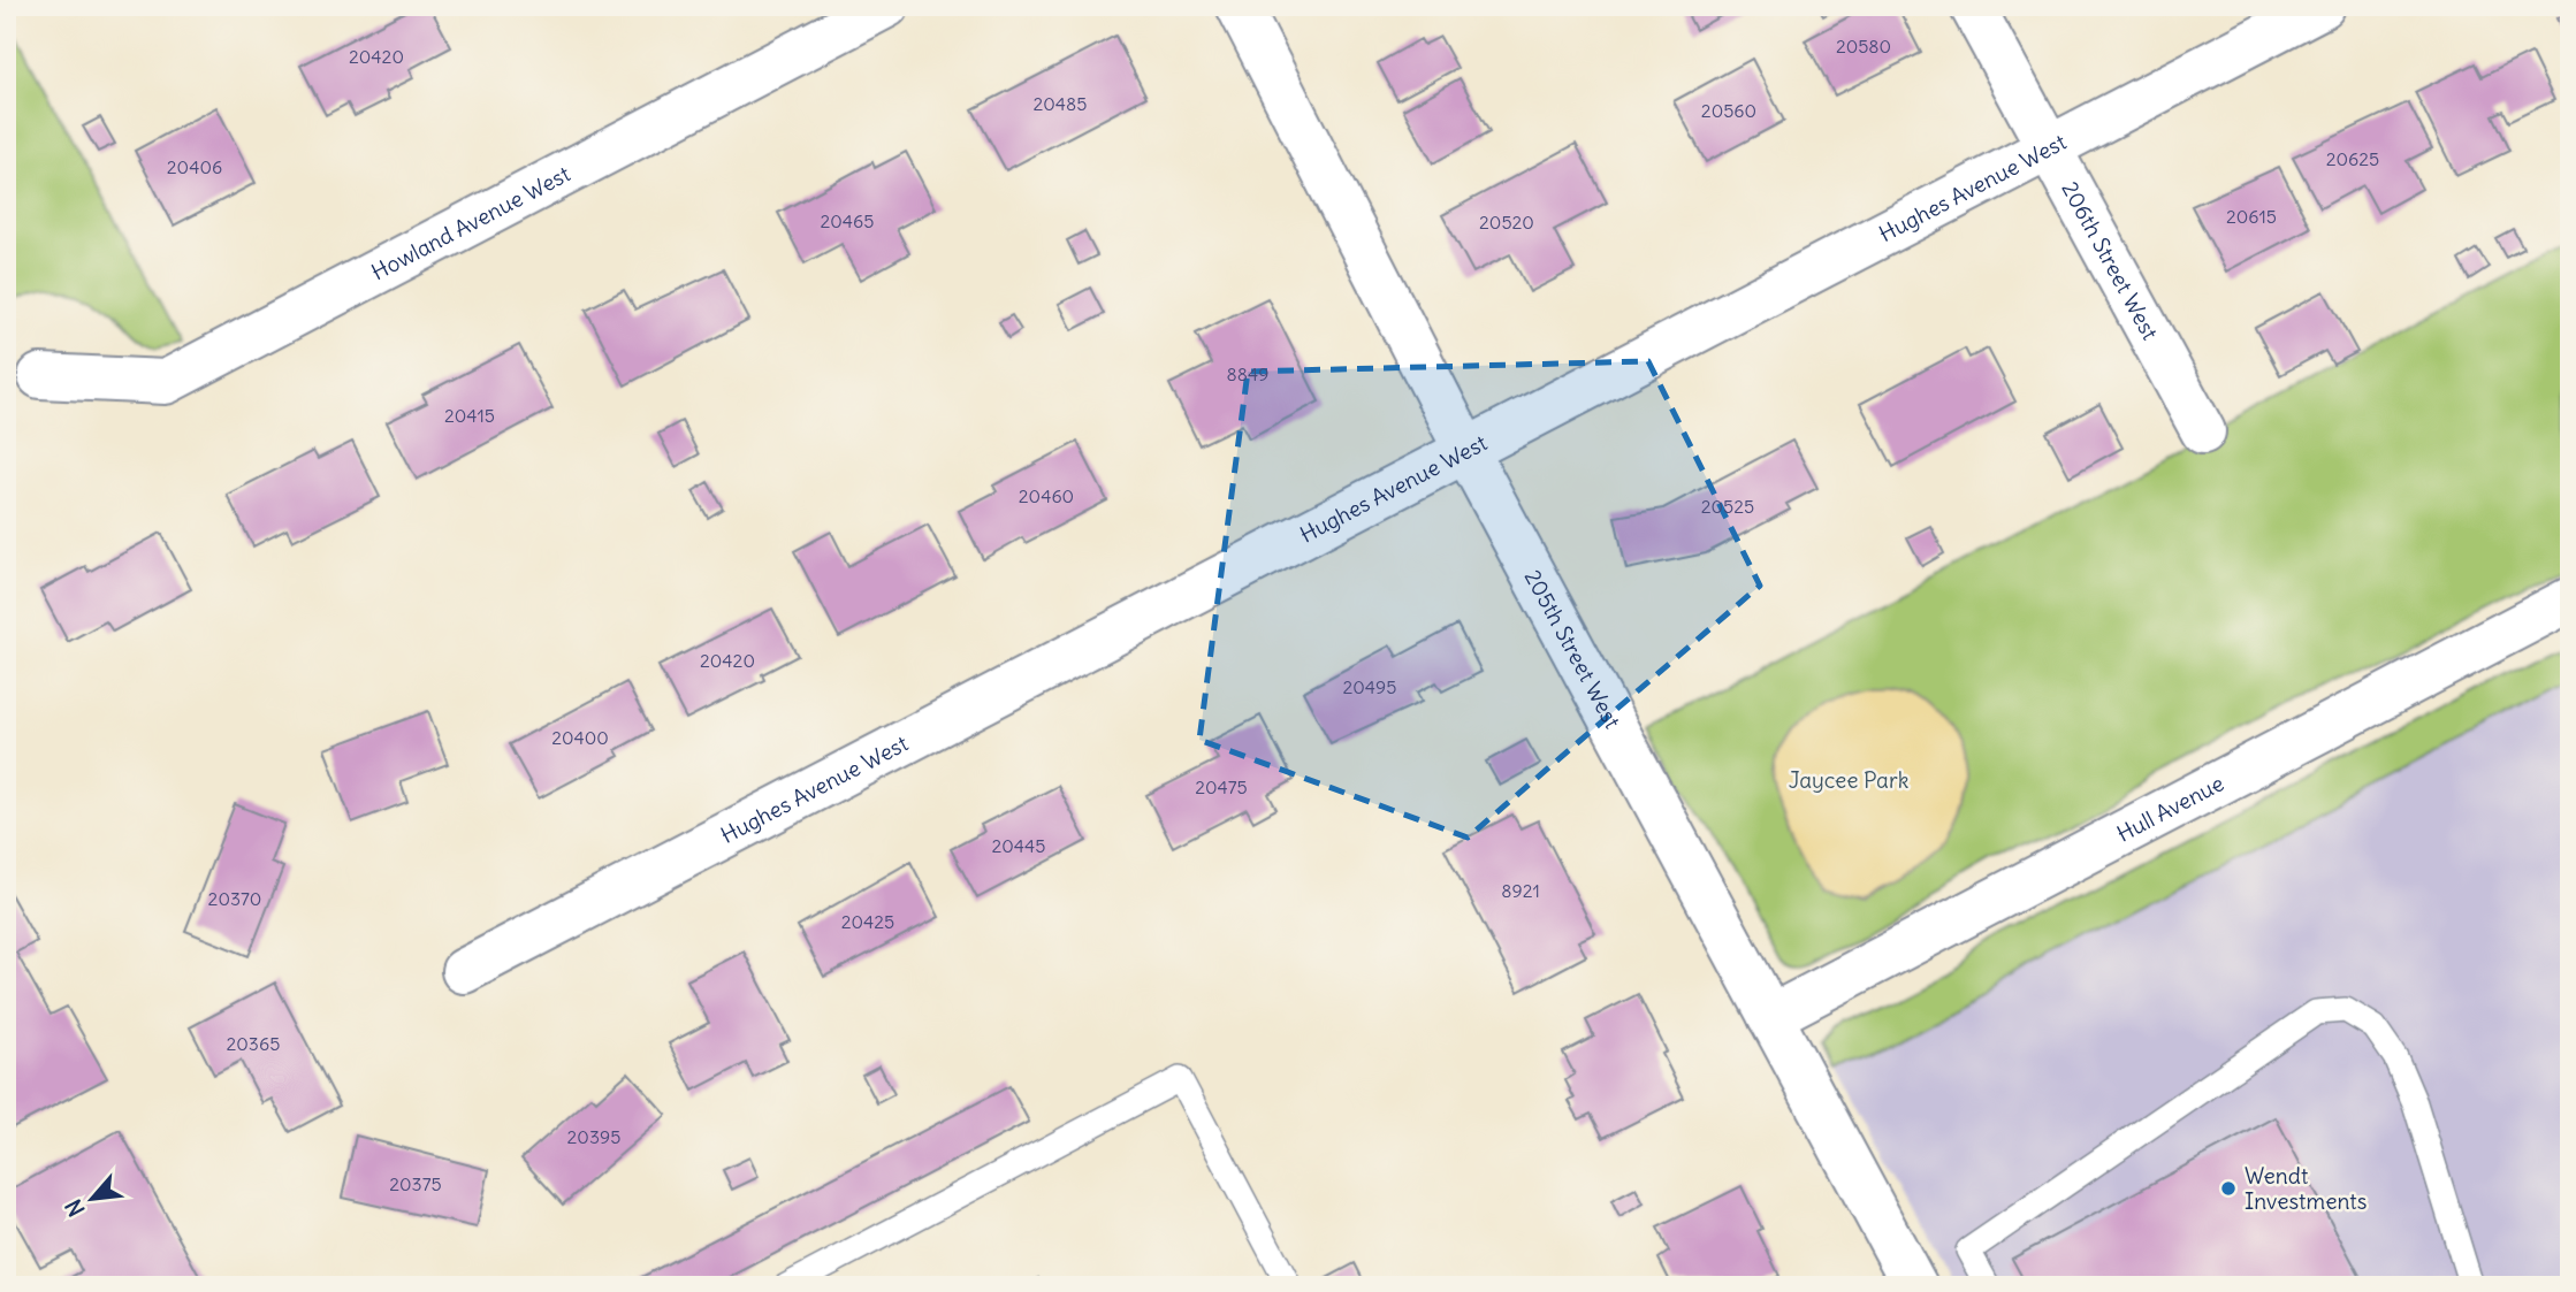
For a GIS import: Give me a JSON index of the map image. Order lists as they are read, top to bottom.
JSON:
{
  "streets": {
    "street": [
      "Hughes Avenue West",
      "Howland Avenue West",
      "206th Street West",
      "205th Street West",
      "Hull Avenue"
    ]
  },
  "crossings": [
    ["Hughes Avenue West", "206th Street West"],
    ["Hughes Avenue West", "205th Street West"],
    ["205th Street West", "Hull Avenue"]
  ],
  "parks": ["Jaycee Park"],
  "places": ["Wendt Investments"],
  "house_numbers": [
    "20580",
    "20420",
    "20485",
    "20560",
    "20625",
    "20406",
    "20615",
    "20465",
    "20520",
    "8849",
    "20415",
    "20460",
    "20525",
    "20420",
    "20495",
    "20400",
    "20475",
    "20445",
    "8921",
    "20370",
    "20425",
    "20365",
    "20395",
    "20375"
  ],
  "north": "bottom left"
}
